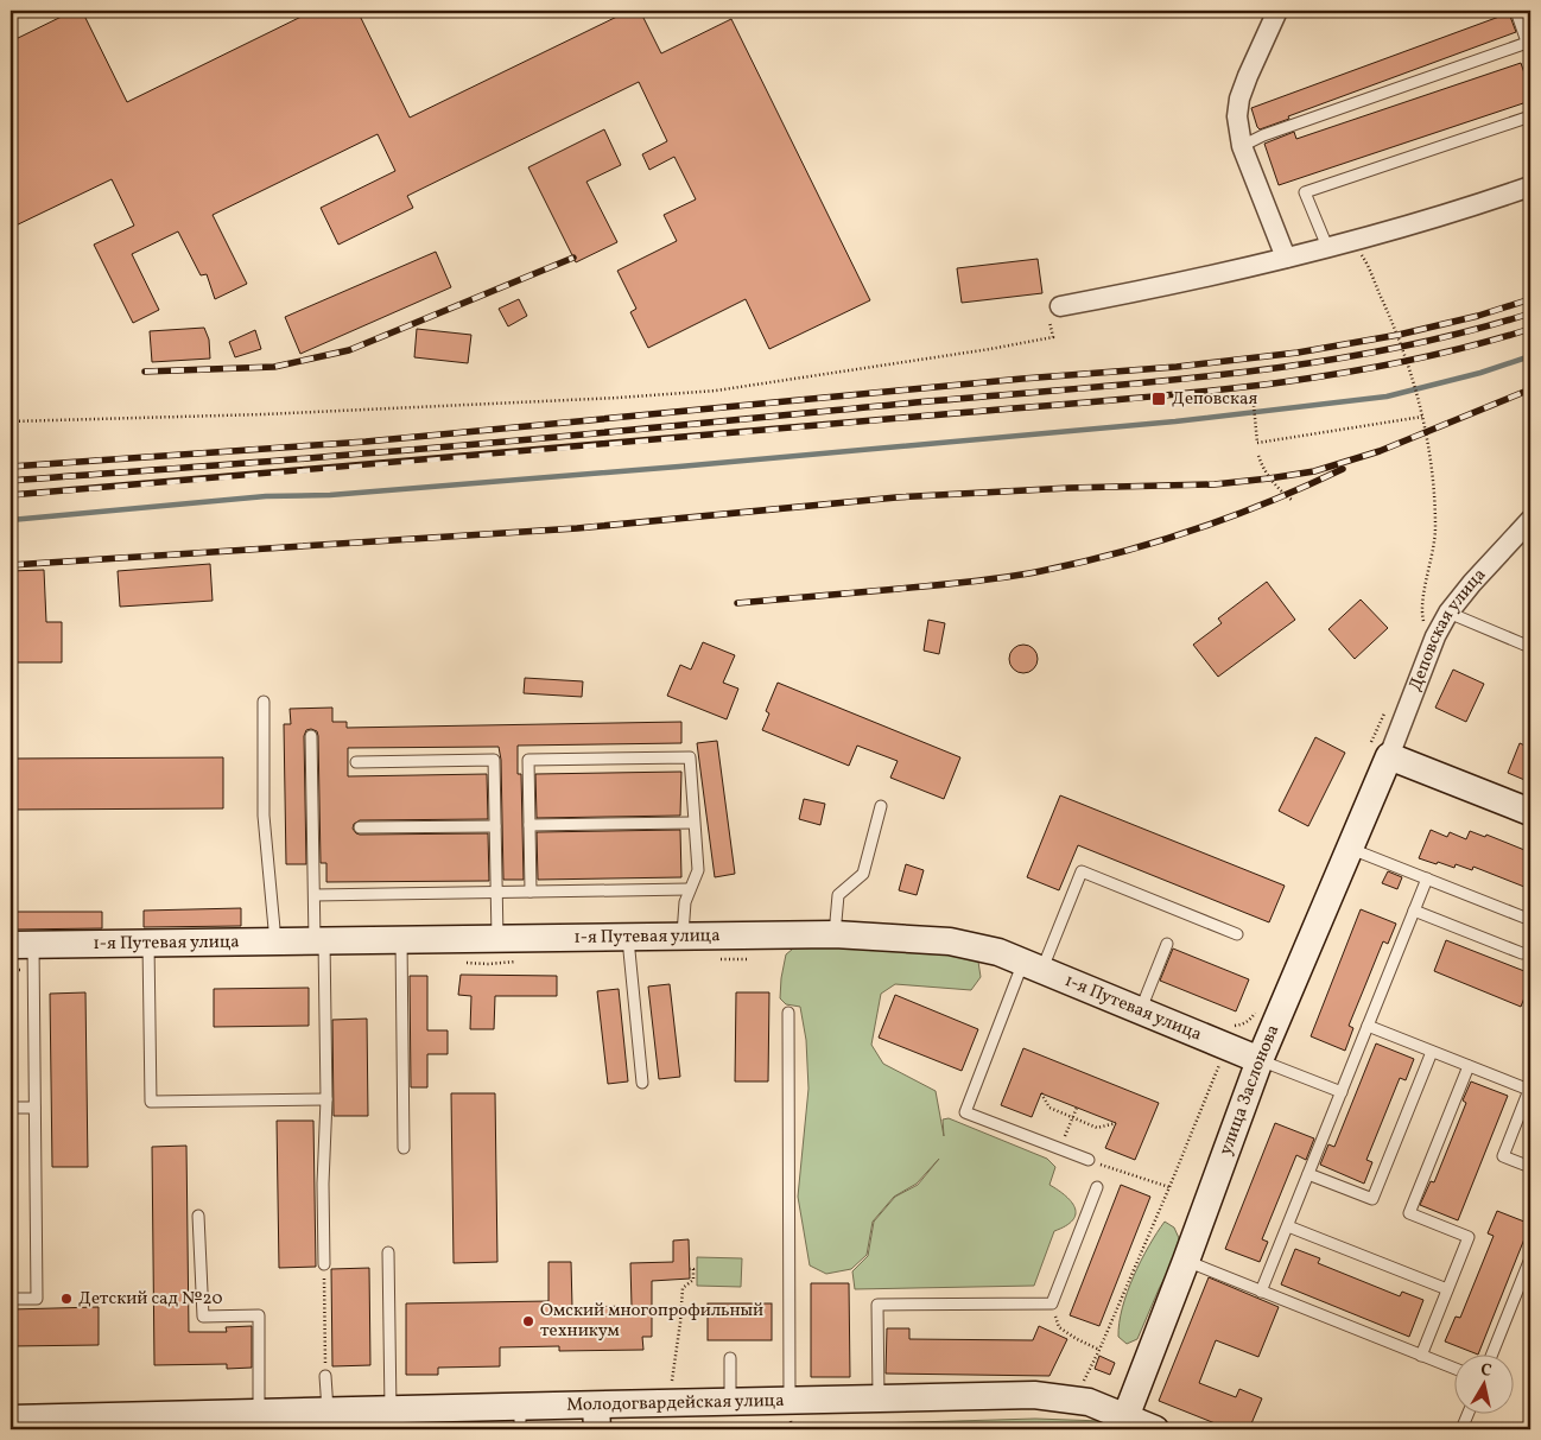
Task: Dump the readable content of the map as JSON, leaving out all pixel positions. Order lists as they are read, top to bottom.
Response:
{
  "streets": {
    "street": [
      "Деповская улица",
      "1-я Путевая улица",
      "улица Заслонова",
      "Молодогвардейская улица"
    ]
  },
  "crossings": [
    ["Деповская улица", "улица Заслонова"],
    ["1-я Путевая улица", "улица Заслонова"],
    ["улица Заслонова", "Молодогвардейская улица"]
  ],
  "places": {
    "transit": ["Деповская"],
    "other": ["Детский сад №20", "Омский многопрофильный техникум"]
  },
  "north": "top"
}
